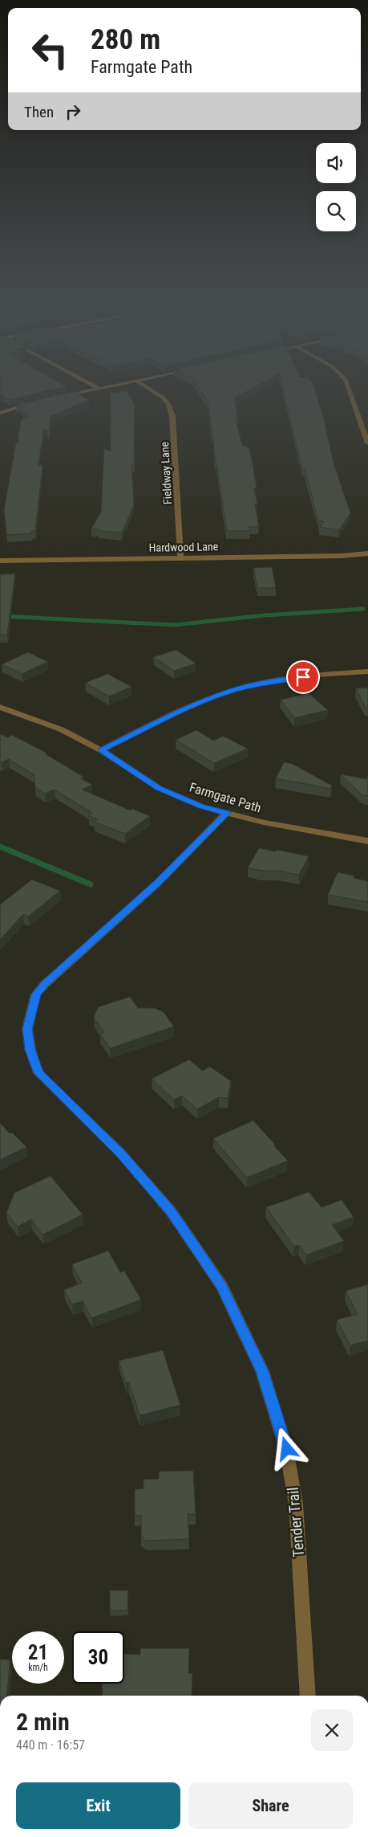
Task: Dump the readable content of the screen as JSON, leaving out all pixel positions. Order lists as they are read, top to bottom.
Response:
{
  "streets": {
    "street": [
      "Fieldway Lane",
      "Hardwood Lane",
      "Farmgate Path",
      "Tender Trail"
    ]
  },
  "crossings": [
    ["Fieldway Lane", "Hardwood Lane"],
    ["Farmgate Path", "Tender Trail"]
  ],
  "page": {
    "turn": ["280 m", "Farmgate Path"],
    "then": "Then",
    "speed": "21 km/h",
    "limit": "30",
    "heading": ["2 min", "440 m · 16:57"],
    "buttons": ["Exit", "Share"]
  }
}
